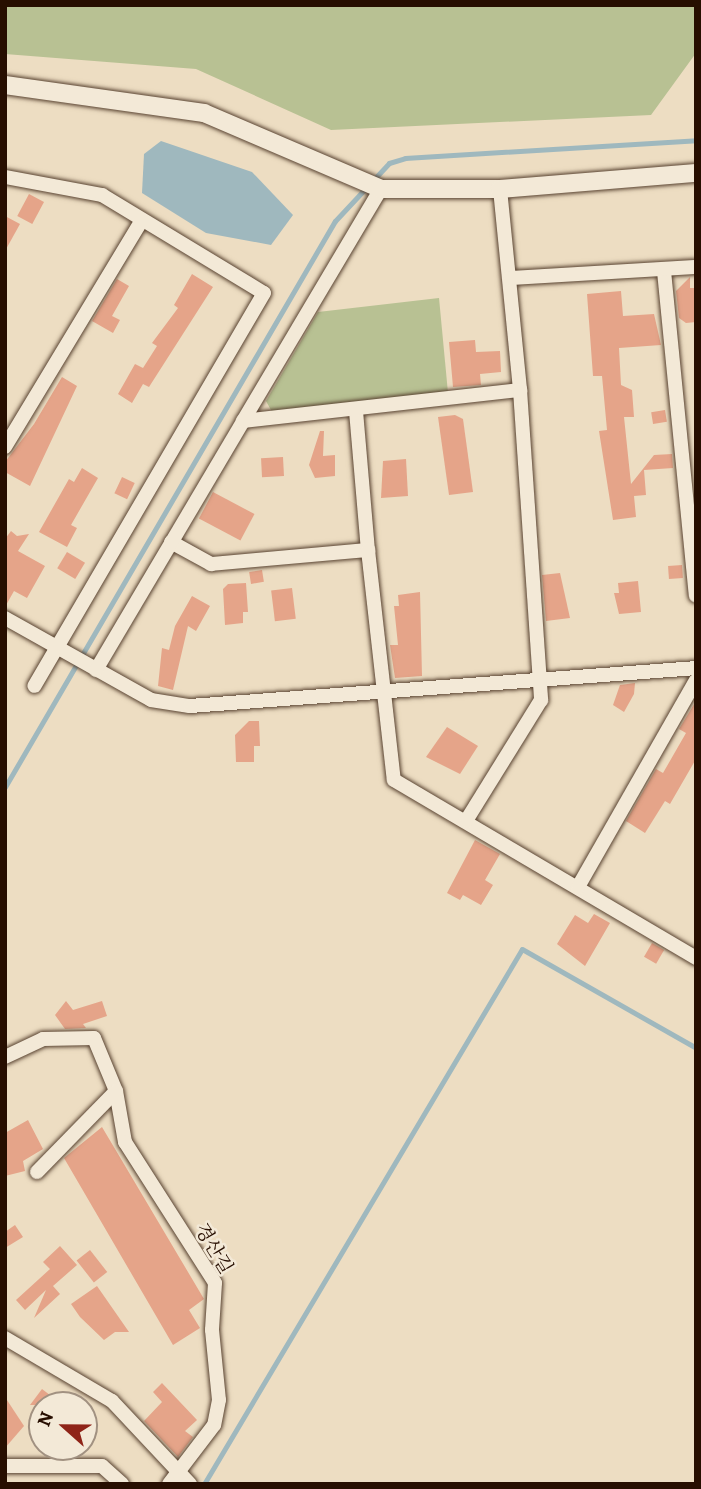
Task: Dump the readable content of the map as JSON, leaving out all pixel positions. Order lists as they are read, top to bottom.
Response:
{
  "streets": {
    "street": ["경산길"]
  },
  "north": "left"
}
